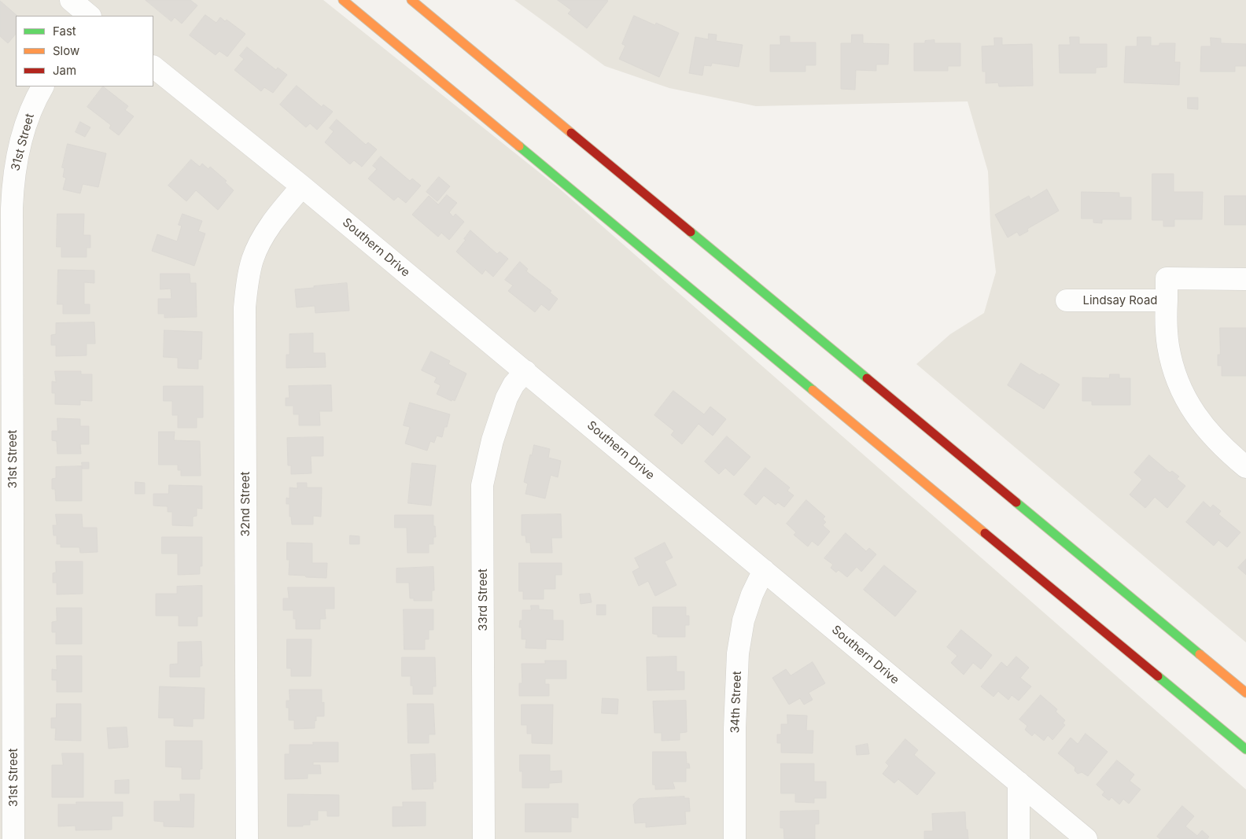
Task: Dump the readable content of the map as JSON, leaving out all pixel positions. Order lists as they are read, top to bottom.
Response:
{
  "streets": {
    "street": [
      "31st Street",
      "Southern Drive",
      "Lindsay Road",
      "32nd Street",
      "33rd Street",
      "34th Street"
    ]
  },
  "crossings": [
    ["Southern Drive", "32nd Street"],
    ["Southern Drive", "33rd Street"],
    ["Southern Drive", "34th Street"]
  ],
  "legend": ["Fast", "Slow", "Jam"]
}
